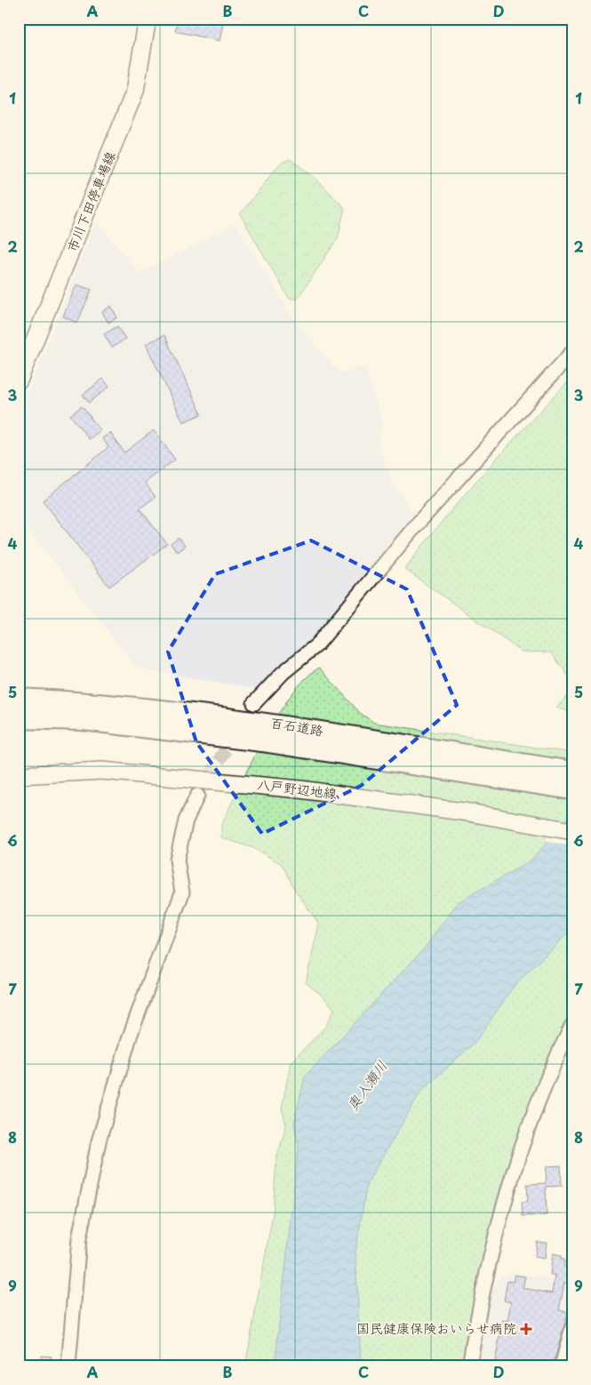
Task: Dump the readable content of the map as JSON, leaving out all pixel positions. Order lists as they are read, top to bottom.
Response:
{
  "streets": {
    "highway": ["百石道路"],
    "main road": ["市川下田停車場線", "八戸野辺地線"]
  },
  "water": ["奥入瀬川"],
  "places": {
    "health": ["国民健康保険おいらせ病院"]
  },
  "grid": {
    "columns": [
      "A",
      "B",
      "C",
      "D"
    ],
    "rows": [
      "1",
      "2",
      "3",
      "4",
      "5",
      "6",
      "7",
      "8",
      "9"
    ]
  }
}
